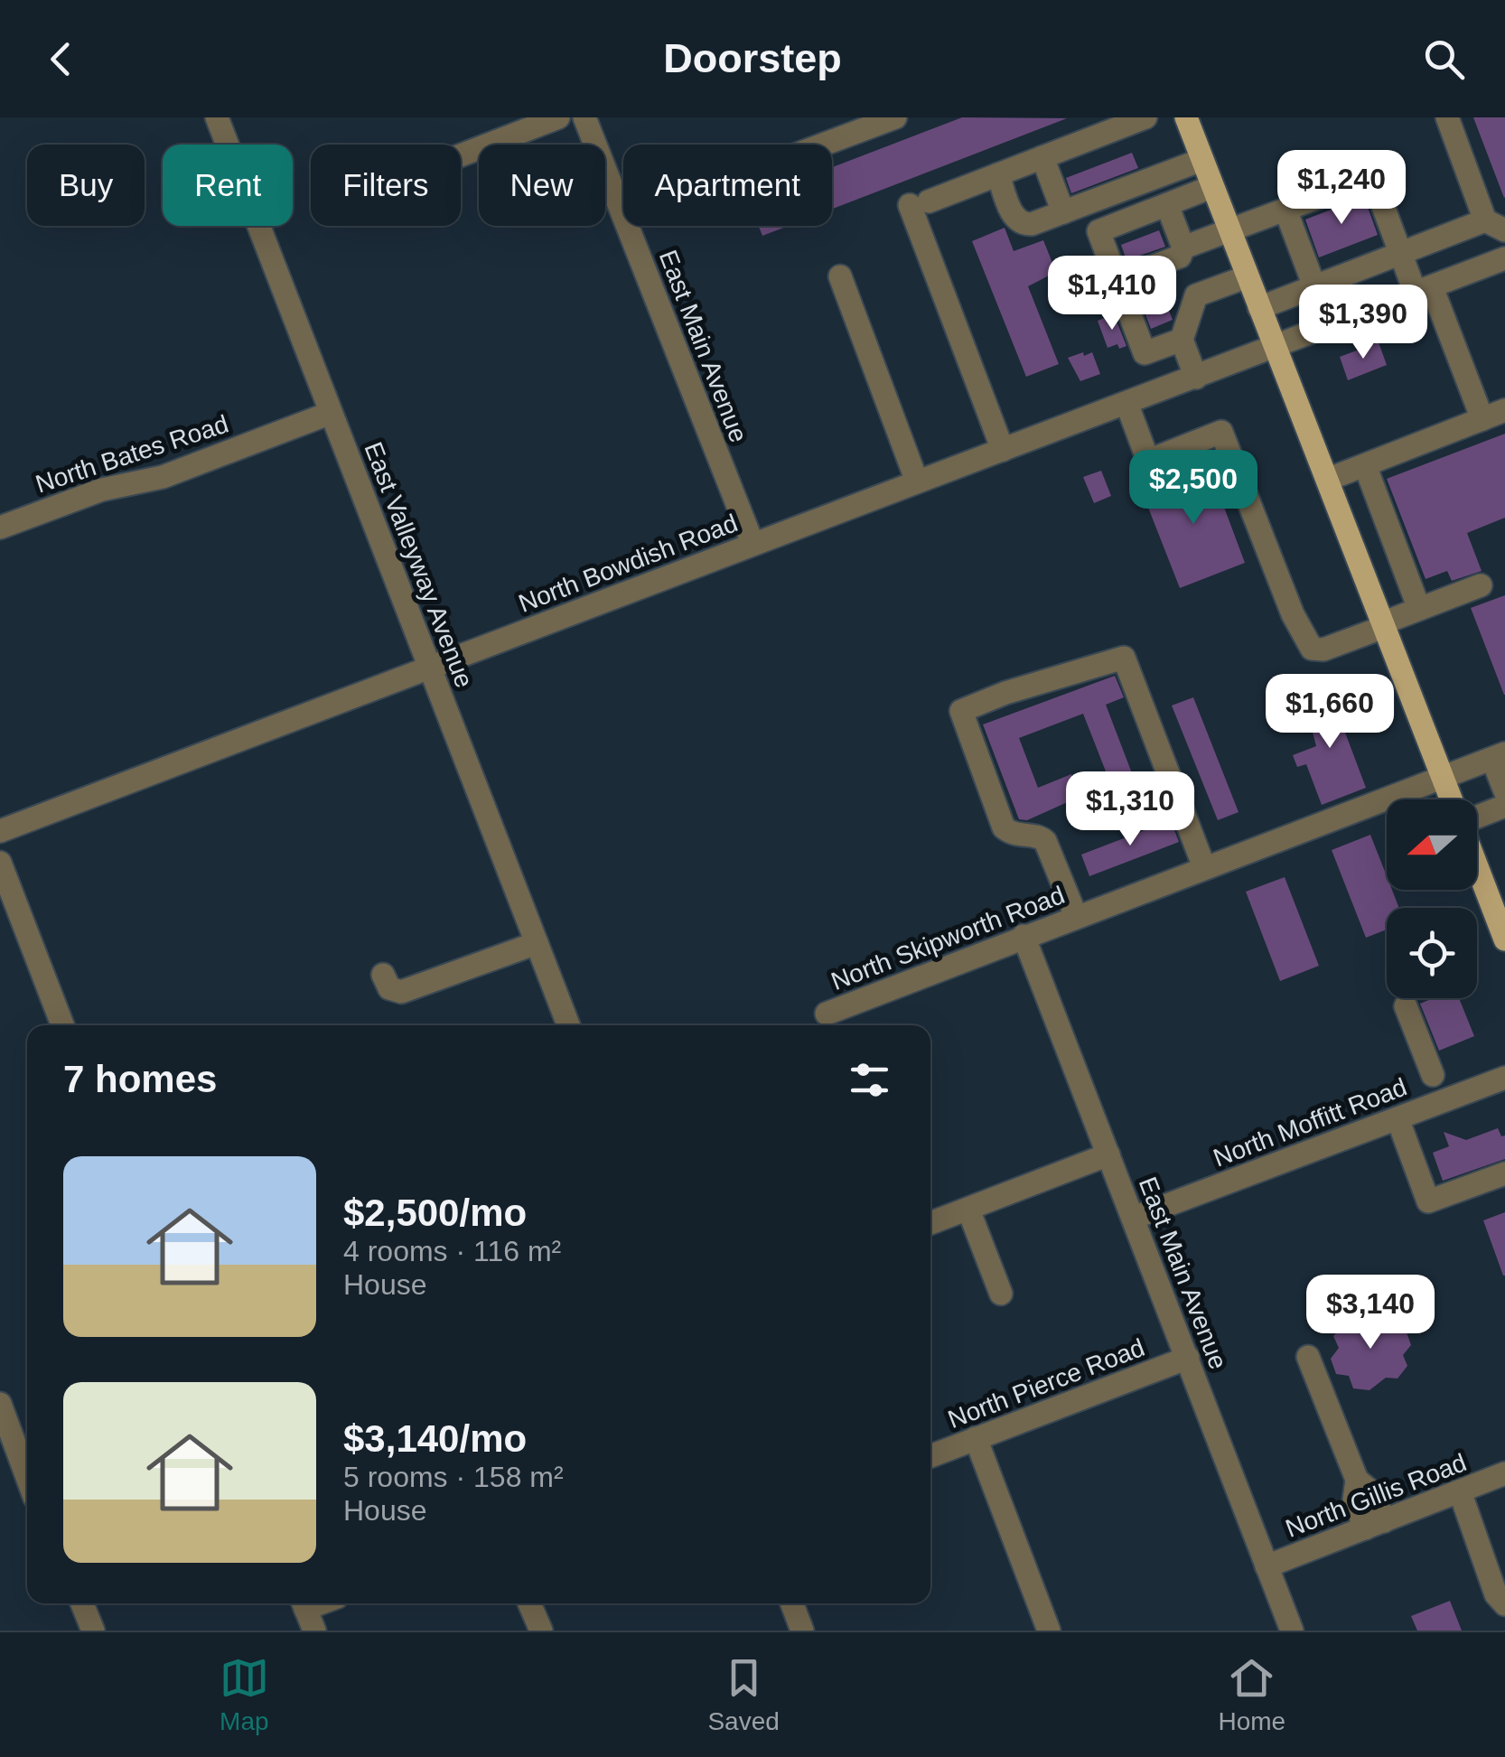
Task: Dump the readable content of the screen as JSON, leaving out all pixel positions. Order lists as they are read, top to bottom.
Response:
{
  "streets": {
    "street": [
      "East Main Avenue",
      "North Bates Road",
      "North Bowdish Road",
      "East Valleyway Avenue",
      "North Skipworth Road",
      "North Moffitt Road",
      "North Pierce Road",
      "North Gillis Road"
    ]
  },
  "crossings": [
    ["East Main Avenue", "North Bowdish Road"],
    ["East Main Avenue", "North Skipworth Road"],
    ["East Main Avenue", "North Moffitt Road"],
    ["East Main Avenue", "North Pierce Road"],
    ["East Main Avenue", "North Gillis Road"],
    ["North Bates Road", "East Valleyway Avenue"],
    ["North Bowdish Road", "East Valleyway Avenue"]
  ],
  "north": "left",
  "page": {
    "header": "Doorstep",
    "chip": [
      "Buy",
      "Rent",
      "Filters",
      "New",
      "Apartment"
    ],
    "price": [
      "$1,240",
      "$1,410",
      "$1,390",
      "$2,500",
      "$1,660",
      "$1,310",
      "$3,140"
    ],
    "heading": "7 homes",
    "list": [
      {
        "name": "$2,500/mo",
        "note": "4 rooms · 116 m² · House"
      },
      {
        "name": "$3,140/mo",
        "note": "5 rooms · 158 m² · House"
      }
    ],
    "tabs": ["Map", "Saved", "Home"]
  }
}
